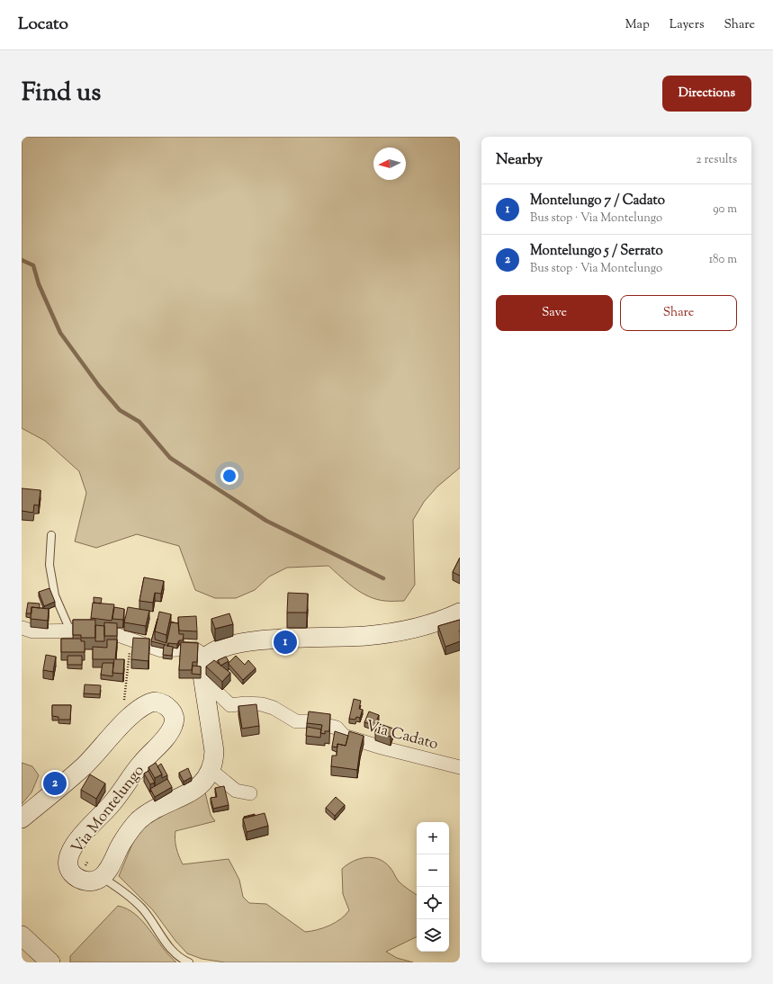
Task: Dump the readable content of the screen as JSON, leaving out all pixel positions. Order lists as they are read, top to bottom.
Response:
{
  "streets": {
    "street": ["Via Cadato", "Via Montelungo"]
  },
  "north": "left",
  "page": {
    "header": "Locato",
    "nav": ["Map", "Layers", "Share"],
    "title": "Find us",
    "buttons": [
      "Directions",
      ["Save", "Share"]
    ],
    "heading": ["Nearby", "2 results"],
    "list": [
      {
        "mark": "1",
        "name": "Montelungo 7 / Cadato",
        "note": "Bus stop · Via Montelungo",
        "value": "90 m"
      },
      {
        "mark": "2",
        "name": "Montelungo 5 / Serrato",
        "note": "Bus stop · Via Montelungo",
        "value": "180 m"
      }
    ],
    "pins": ["1", "2"],
    "map_buttons": ["+", "−"]
  }
}
